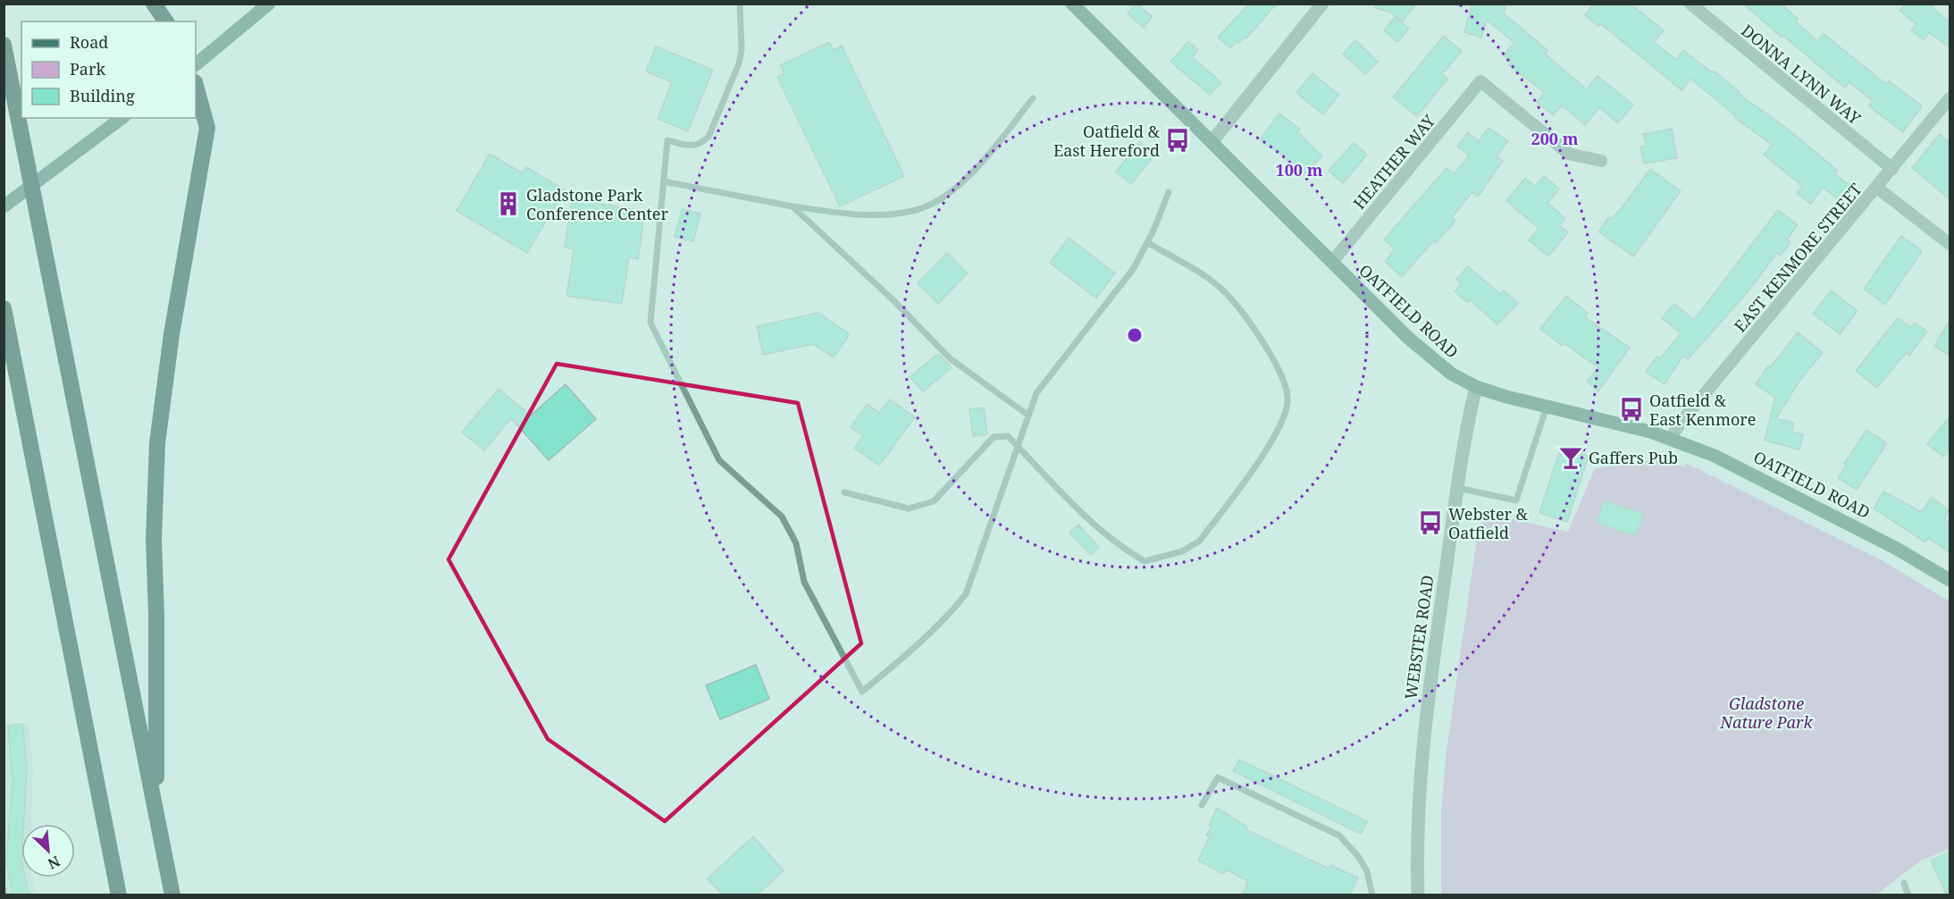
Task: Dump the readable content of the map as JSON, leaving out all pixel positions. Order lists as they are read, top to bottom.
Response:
{
  "streets": {
    "main road": ["OATFIELD ROAD"],
    "street": [
      "DONNA LYNN WAY",
      "HEATHER WAY",
      "EAST KENMORE STREET",
      "WEBSTER ROAD"
    ]
  },
  "crossings": [
    ["DONNA LYNN WAY", "EAST KENMORE STREET"],
    ["HEATHER WAY", "OATFIELD ROAD"],
    ["EAST KENMORE STREET", "OATFIELD ROAD"],
    ["OATFIELD ROAD", "WEBSTER ROAD"]
  ],
  "parks": ["Gladstone Nature Park"],
  "places": {
    "bus stop": ["Oatfield & East Hereford", "Oatfield & East Kenmore", "Webster & Oatfield"],
    "building": ["Gladstone Park Conference Center"],
    "bar": ["Gaffers Pub"]
  },
  "legend": ["Road", "Park", "Building"],
  "north": "bottom right",
  "rings": ["200 m", "100 m"]
}
